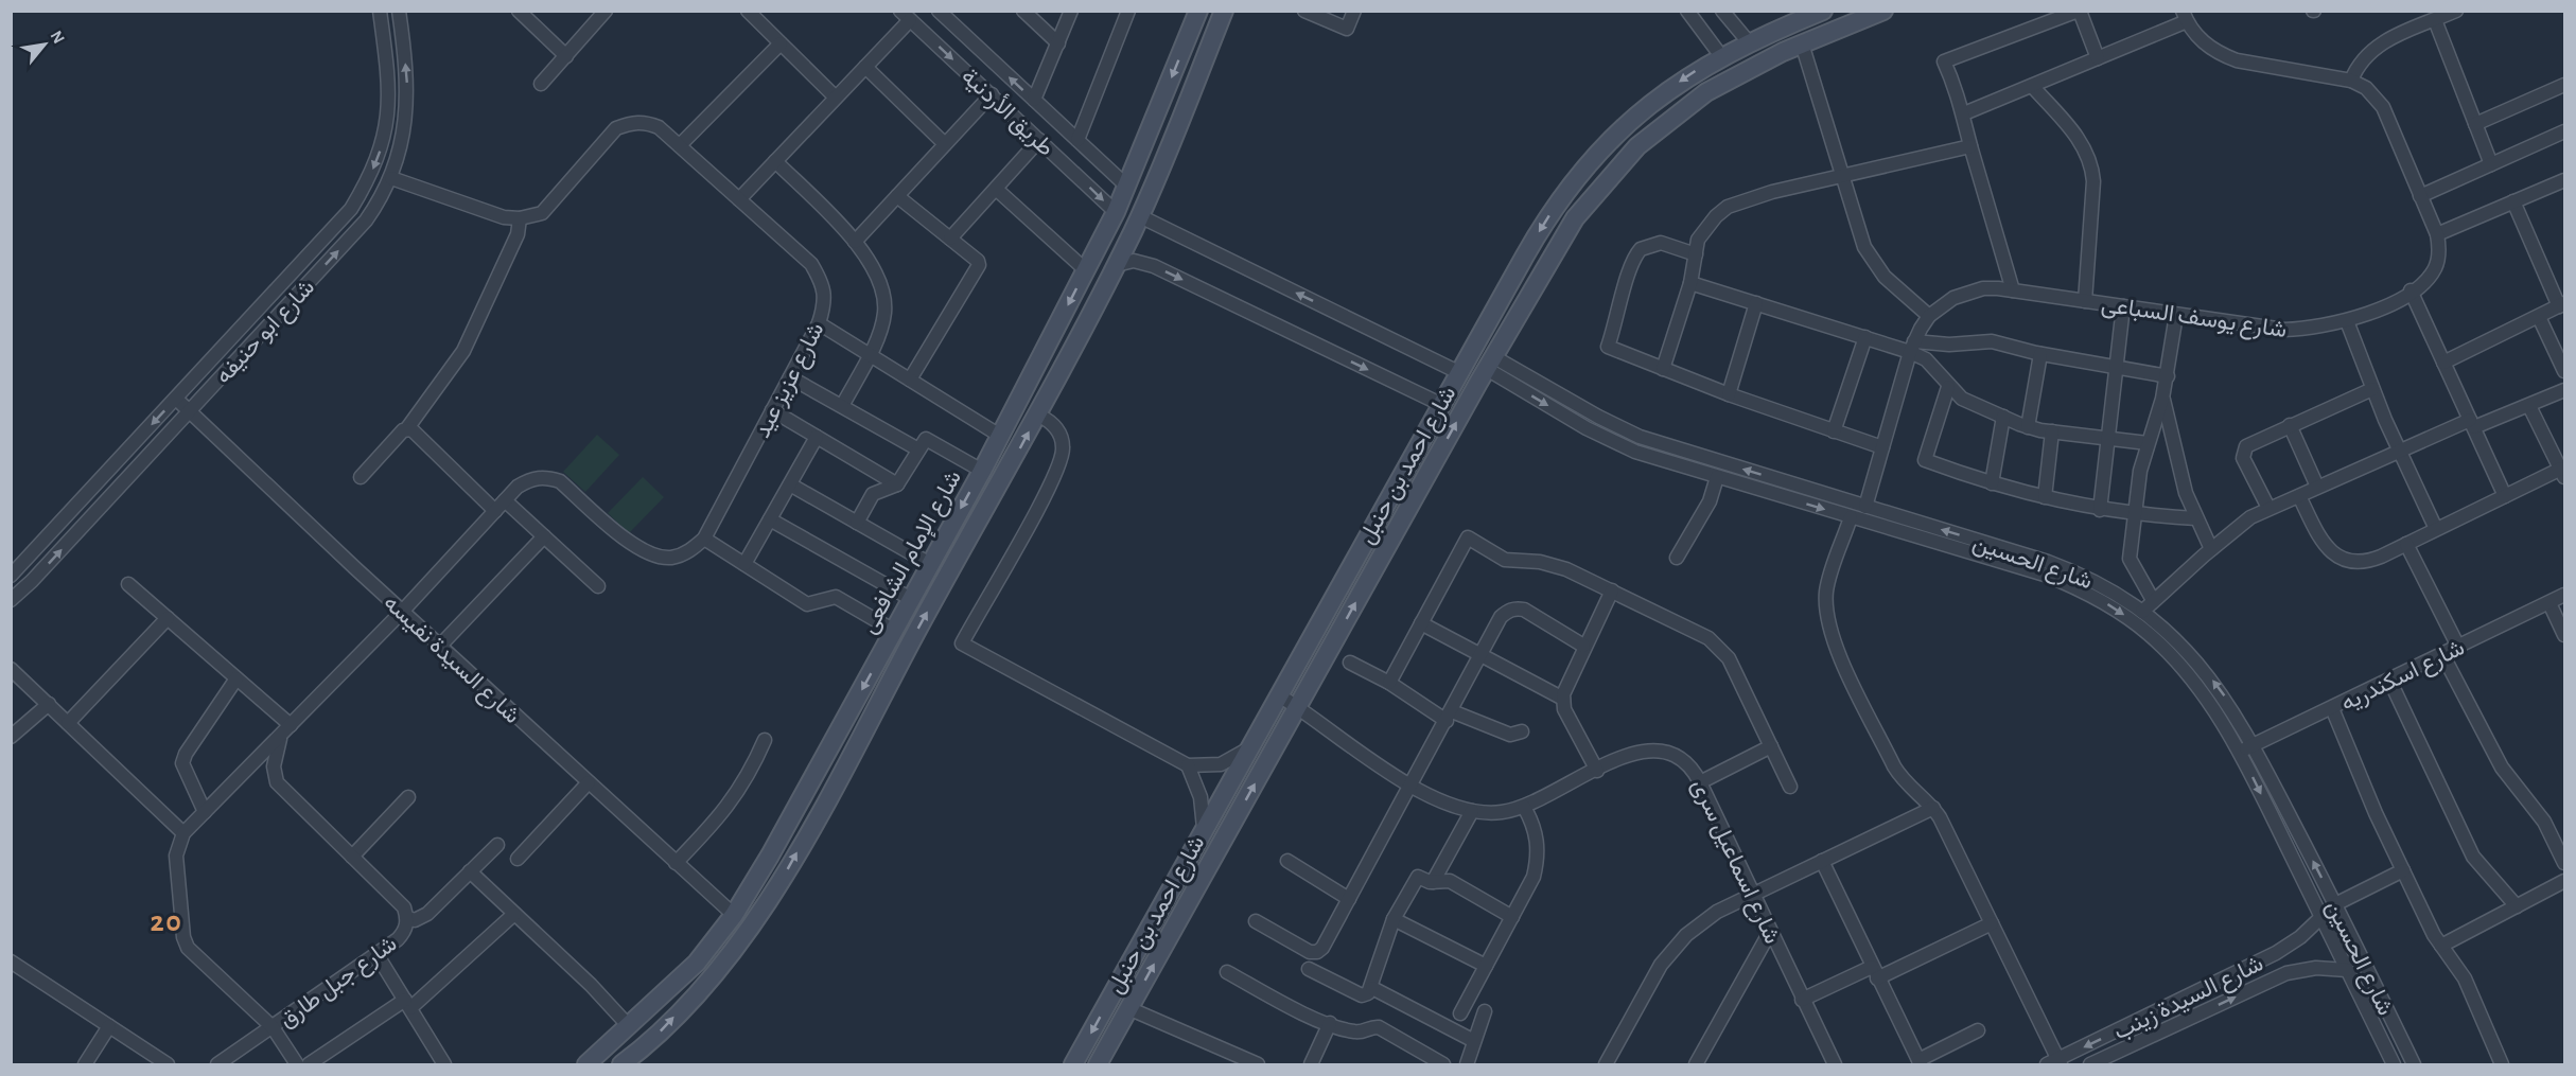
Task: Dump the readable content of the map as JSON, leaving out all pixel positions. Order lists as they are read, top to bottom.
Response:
{
  "streets": {
    "street": [
      "طريق الأردنية",
      "شارع يوسف السباعى",
      "شارع ابو حنيفه",
      "شارع عزيز عيد",
      "شارع احمد بن حنبل",
      "شارع الإمام الشافعى",
      "شارع الحسين",
      "شارع السيدة نفيسه",
      "شارع اسكندريه",
      "شارع اسماعيل سرى",
      "شارع جبل طارق",
      "شارع السيدة زينب"
    ]
  },
  "crossings": [
    ["طريق الأردنية", "شارع الإمام الشافعى"],
    ["شارع يوسف السباعى", "شارع الحسين"],
    ["شارع ابو حنيفه", "شارع السيدة نفيسه"],
    ["شارع عزيز عيد", "شارع السيدة نفيسه"],
    ["شارع عزيز عيد", "شارع جبل طارق"],
    ["شارع احمد بن حنبل", "شارع الحسين"],
    ["شارع احمد بن حنبل", "شارع اسماعيل سرى"],
    ["شارع الإمام الشافعى", "شارع السيدة نفيسه"],
    ["شارع الحسين", "شارع اسكندريه"],
    ["شارع الحسين", "شارع السيدة زينب"]
  ],
  "districts": ["20"],
  "north": "top right"
}
